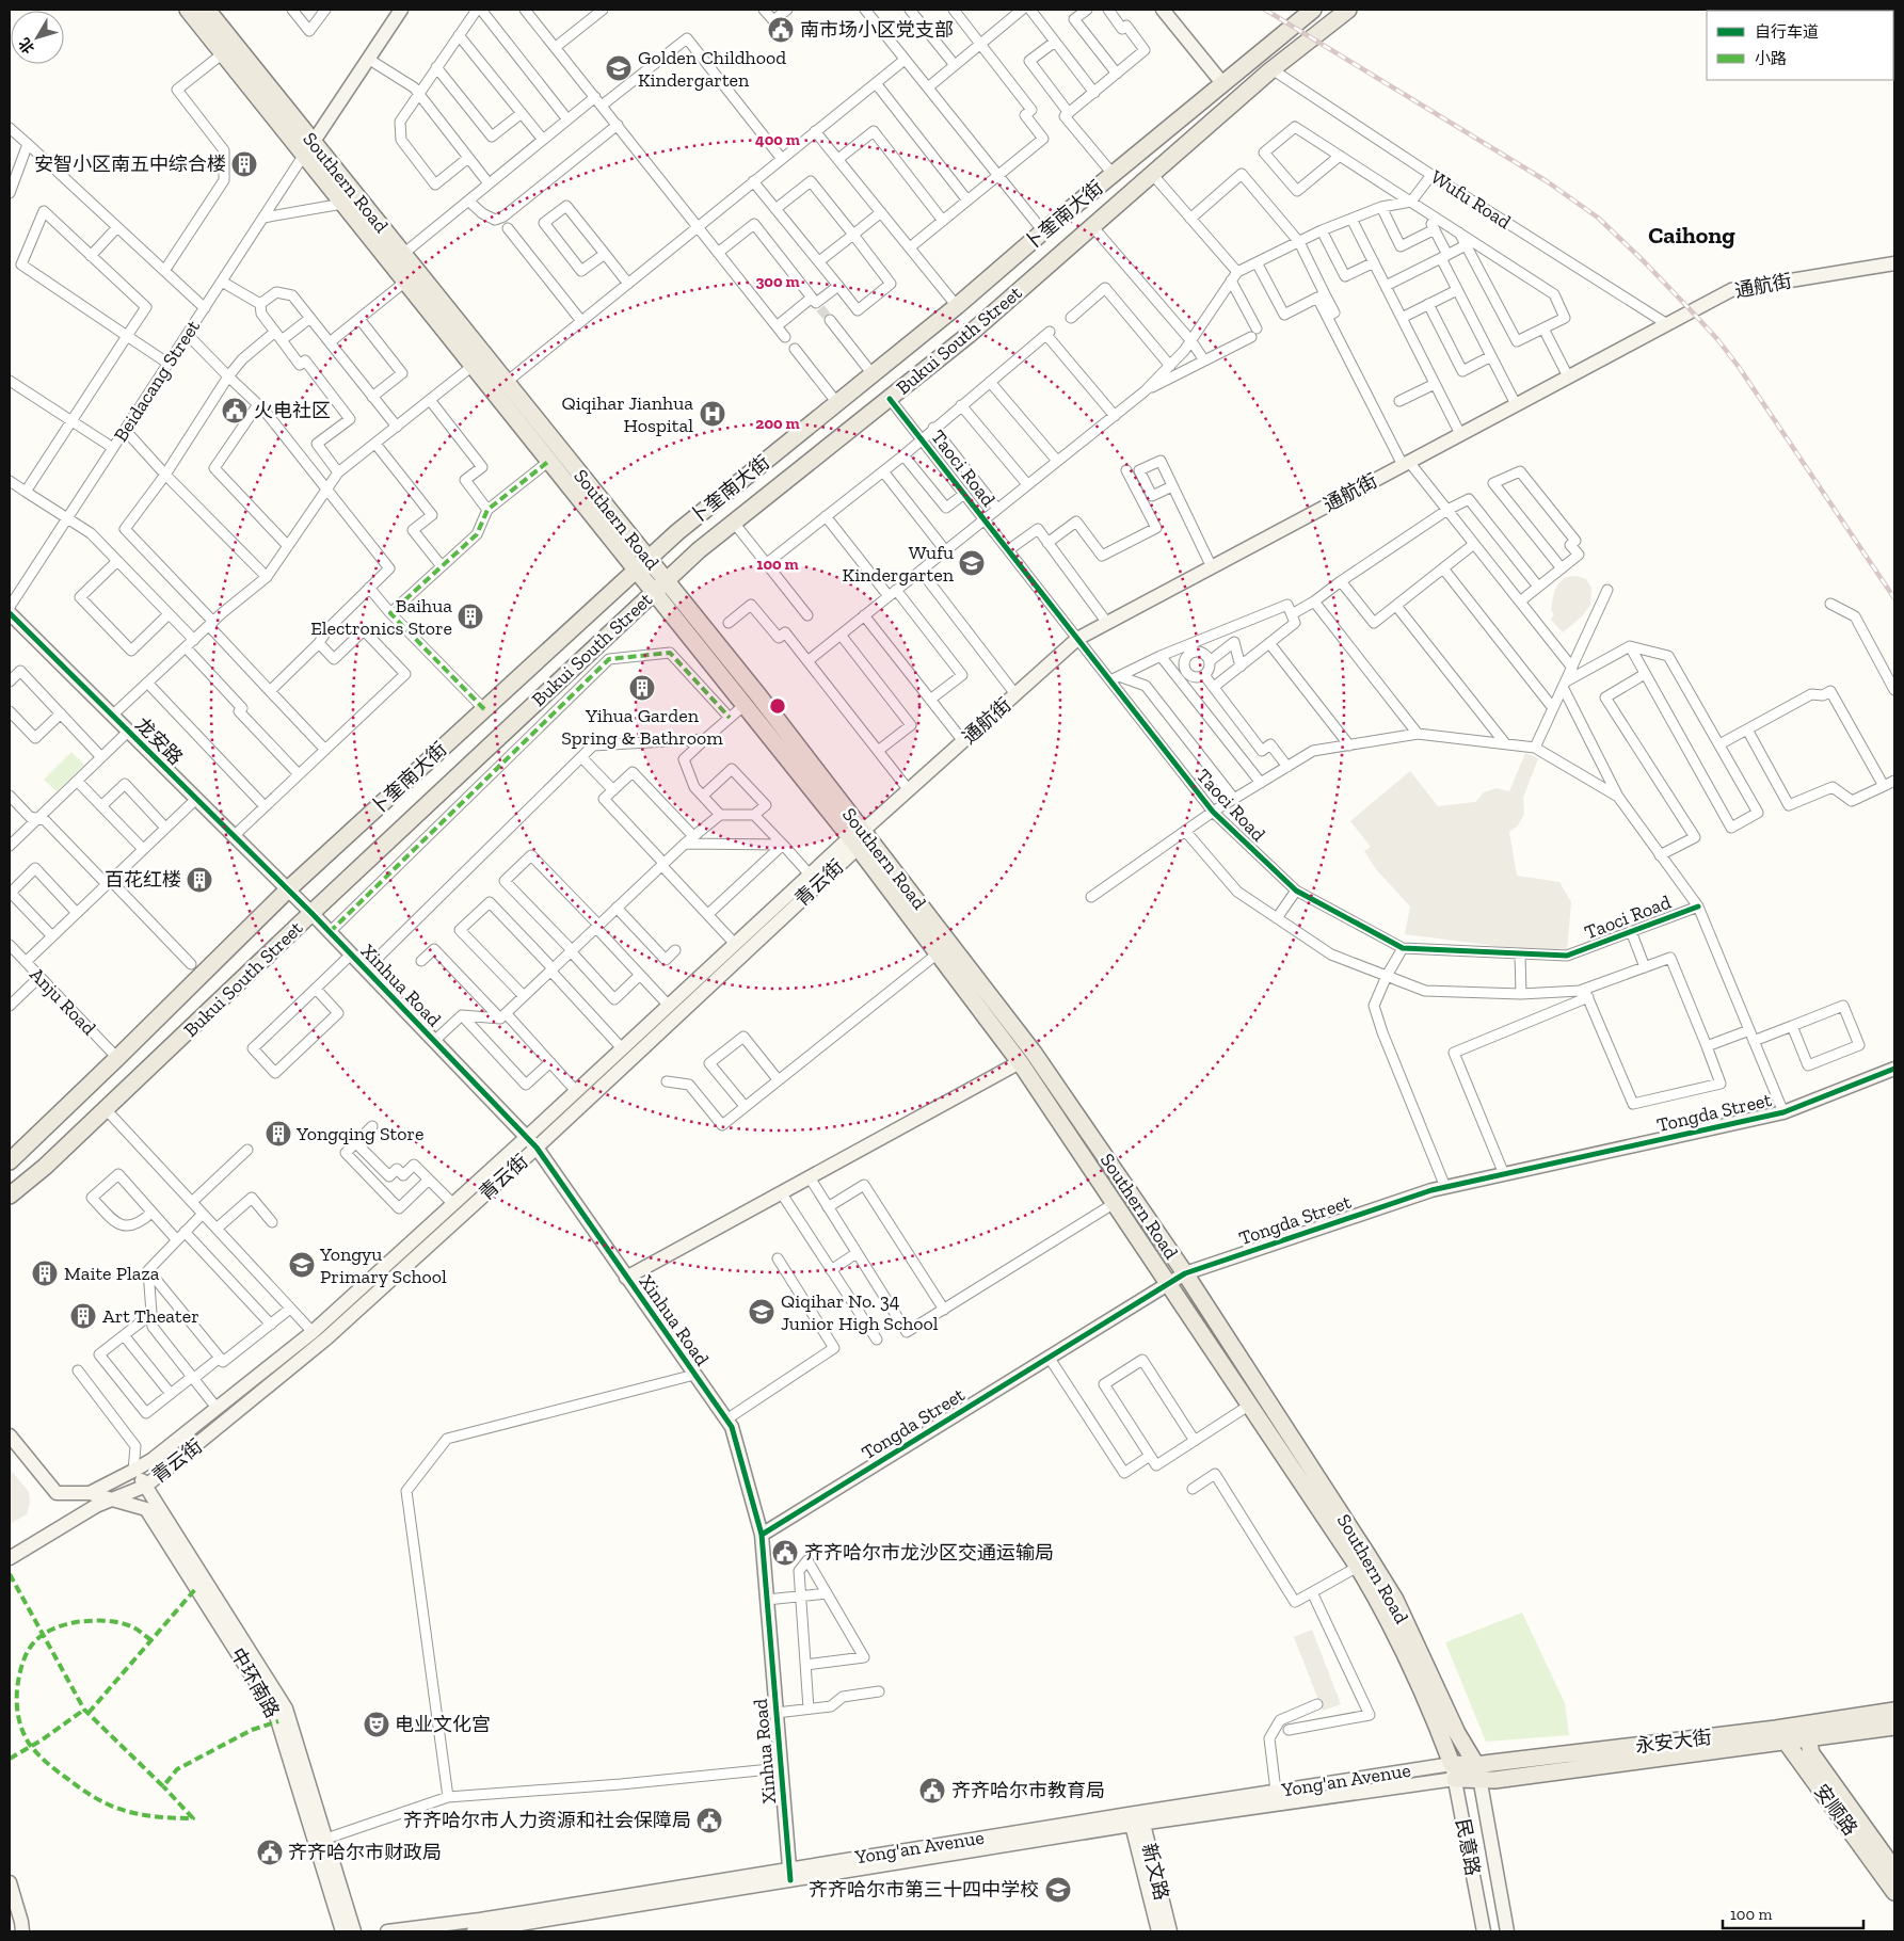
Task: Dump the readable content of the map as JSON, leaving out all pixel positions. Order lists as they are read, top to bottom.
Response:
{
  "streets": {
    "main road": [
      "Southern Road",
      "卜奎南大街",
      "通航街",
      "Bukui South Street",
      "龙安路",
      "青云街",
      "Xinhua Road",
      "Tongda Street",
      "中环南路",
      "永安大街",
      "Yong'an Avenue",
      "安顺路",
      "民意路",
      "新文路"
    ],
    "street": [
      "Wufu Road",
      "Beidacang Street",
      "Taoci Road",
      "Anju Road"
    ]
  },
  "crossings": [
    ["Southern Road", "卜奎南大街"],
    ["Southern Road", "通航街"],
    ["Southern Road", "Bukui South Street"],
    ["Southern Road", "Beidacang Street"],
    ["Southern Road", "青云街"],
    ["Southern Road", "Tongda Street"],
    ["Southern Road", "永安大街"],
    ["Southern Road", "Yong'an Avenue"],
    ["Southern Road", "民意路"],
    ["Wufu Road", "通航街"],
    ["卜奎南大街", "Bukui South Street"],
    ["卜奎南大街", "龙安路"],
    ["卜奎南大街", "Xinhua Road"],
    ["通航街", "Taoci Road"],
    ["通航街", "青云街"],
    ["Bukui South Street", "Taoci Road"],
    ["Bukui South Street", "龙安路"],
    ["Bukui South Street", "Xinhua Road"],
    ["Bukui South Street", "Anju Road"],
    ["龙安路", "Xinhua Road"],
    ["青云街", "Xinhua Road"],
    ["青云街", "中环南路"],
    ["Xinhua Road", "Tongda Street"],
    ["Xinhua Road", "Yong'an Avenue"],
    ["永安大街", "Yong'an Avenue"],
    ["永安大街", "安顺路"],
    ["永安大街", "民意路"],
    ["Yong'an Avenue", "民意路"],
    ["Yong'an Avenue", "新文路"]
  ],
  "districts": ["Caihong"],
  "places": {
    "public building": [
      "南市场小区党支部",
      "火电社区",
      "齐齐哈尔市龙沙区交通运输局",
      "齐齐哈尔市教育局",
      "齐齐哈尔市人力资源和社会保障局",
      "齐齐哈尔市财政局"
    ],
    "school or university": [
      "Golden Childhood Kindergarten",
      "Wufu Kindergarten",
      "Yongyu Primary School",
      "Qiqihar No. 34 Junior High School",
      "齐齐哈尔市第三十四中学校"
    ],
    "building": [
      "安智小区南五中综合楼",
      "Baihua Electronics Store",
      "Yihua Garden Spring & Bathroom",
      "百花红楼",
      "Yongqing Store",
      "Maite Plaza",
      "Art Theater"
    ],
    "hospital": ["Qiqihar Jianhua Hospital"],
    "theatre": ["电业文化宫"]
  },
  "legend": ["自行车道", "小路"],
  "scale_bar": "100 m",
  "north": "bottom left",
  "rings": [
    "400 m",
    "300 m",
    "200 m",
    "100 m"
  ]
}
